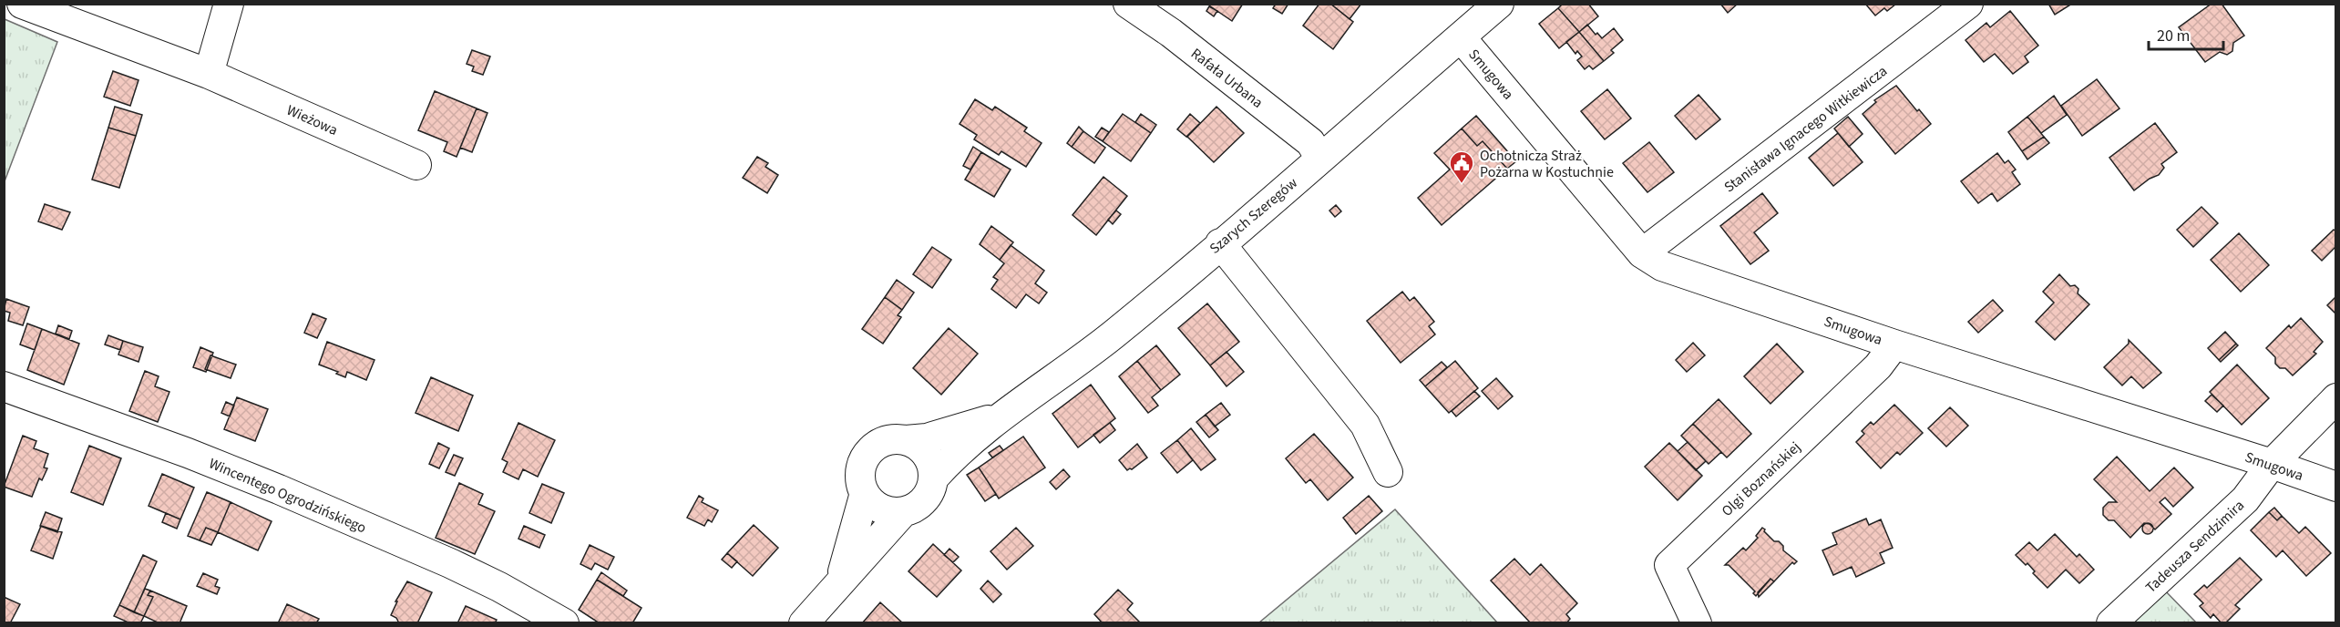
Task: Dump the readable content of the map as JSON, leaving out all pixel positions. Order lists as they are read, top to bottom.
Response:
{
  "streets": {
    "street": [
      "Smugowa",
      "Rafała Urbana",
      "Wieżowa",
      "Stanisława Ignacego Witkiewicza",
      "Szarych Szeregów",
      "Olgi Boznańskiej",
      "Wincentego Ogrodzińskiego",
      "Tadeusza Sendzimira"
    ]
  },
  "crossings": [
    ["Smugowa", "Stanisława Ignacego Witkiewicza"],
    ["Smugowa", "Szarych Szeregów"],
    ["Smugowa", "Olgi Boznańskiej"],
    ["Smugowa", "Tadeusza Sendzimira"],
    ["Rafała Urbana", "Szarych Szeregów"]
  ],
  "places": {
    "public building": ["Ochotnicza Straż Pożarna w Kostuchnie"]
  },
  "scale_bar": "20 m"
}
